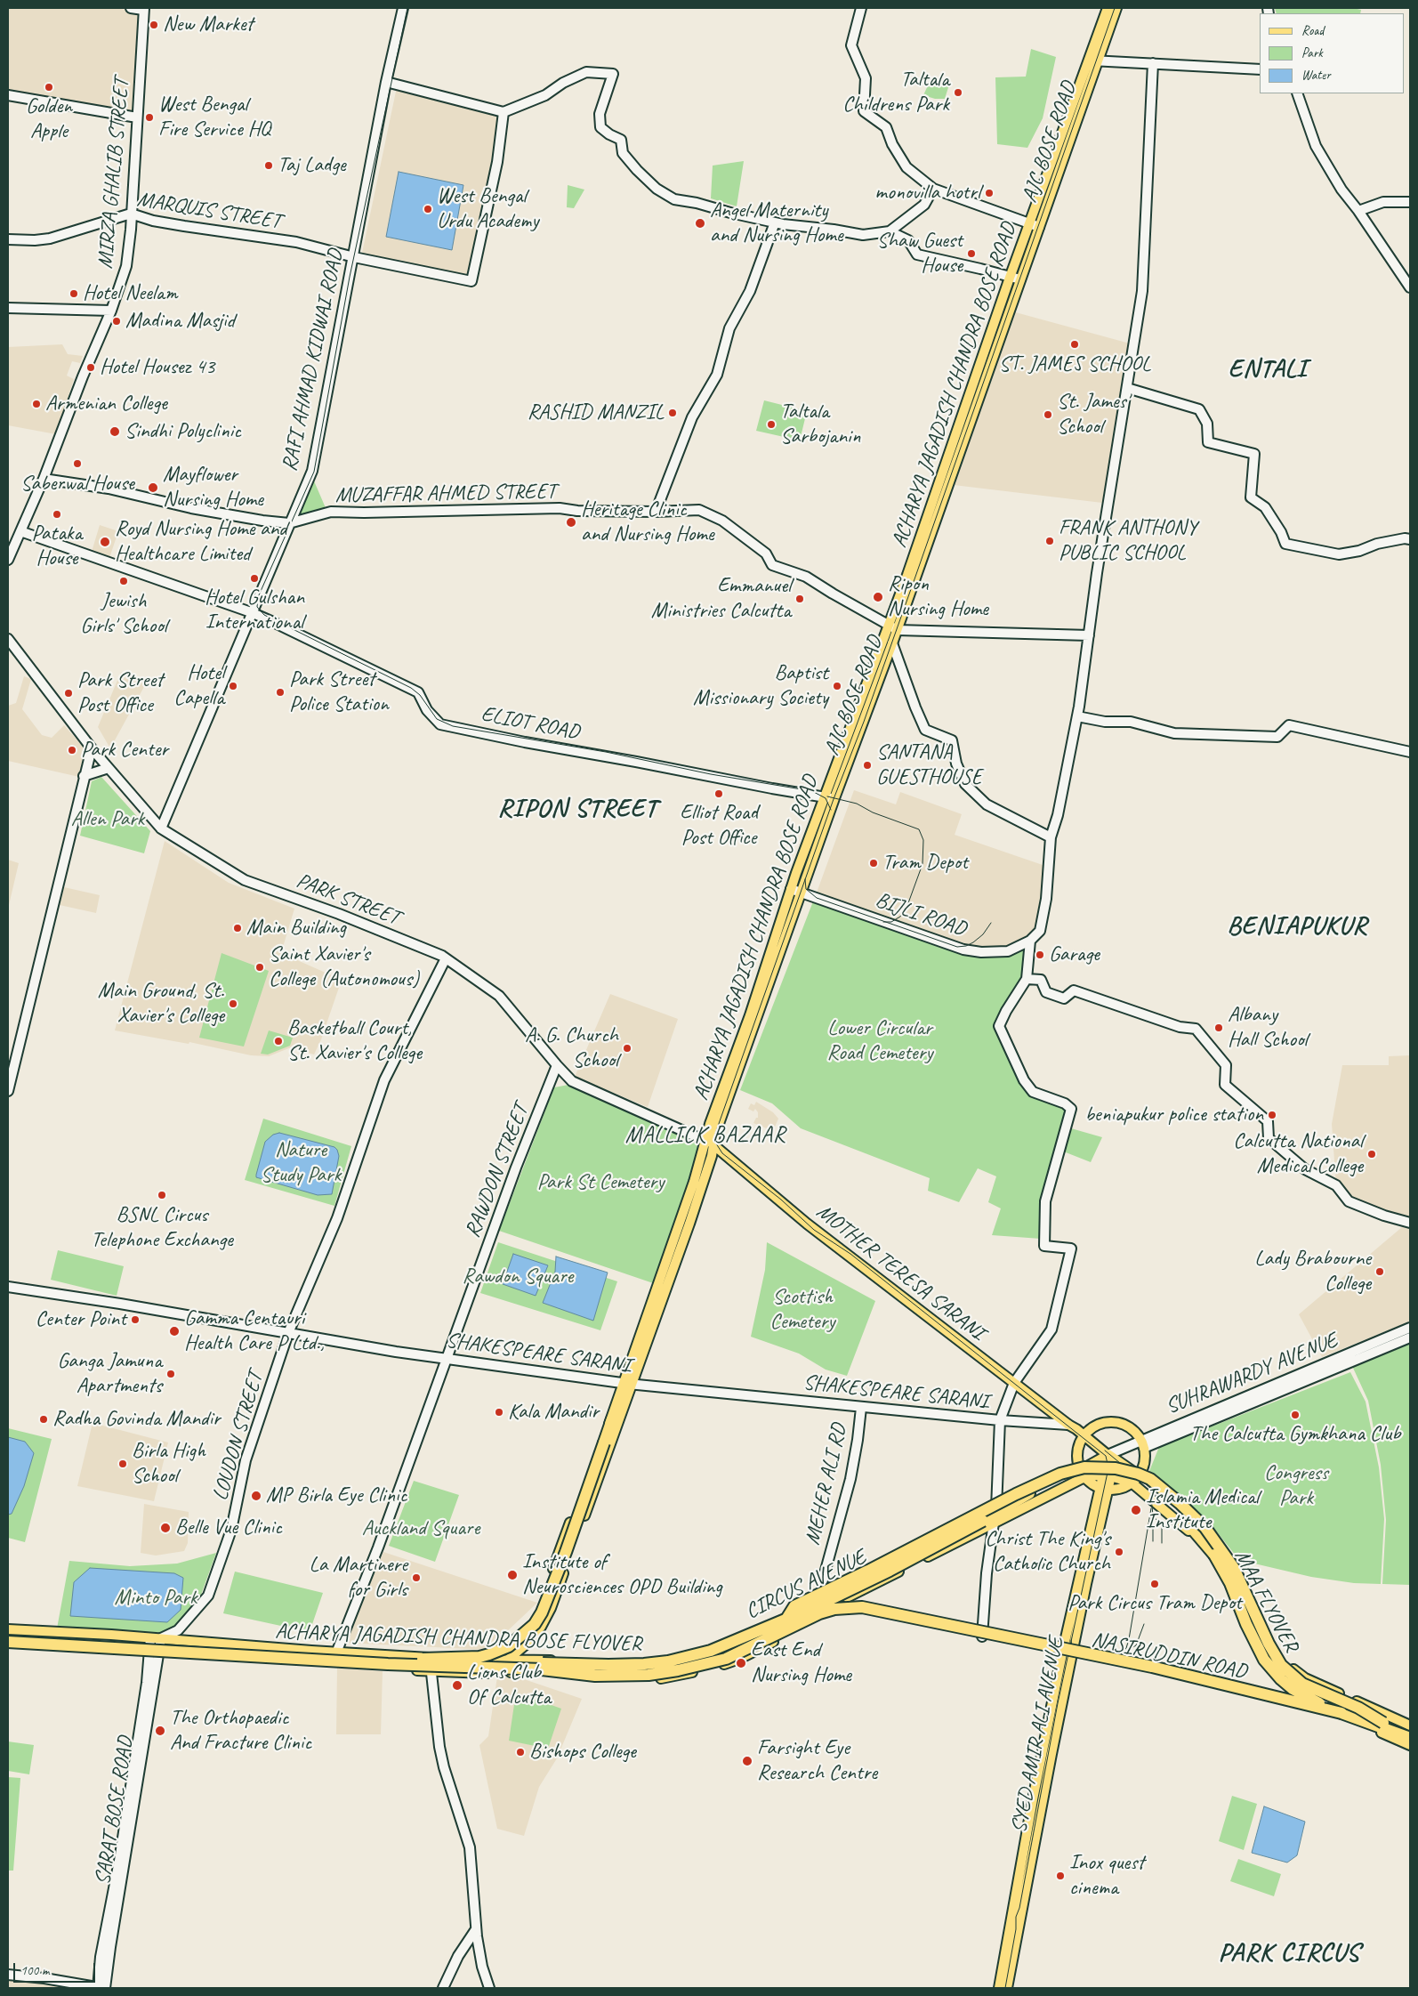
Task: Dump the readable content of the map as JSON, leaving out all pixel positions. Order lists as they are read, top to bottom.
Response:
{
  "streets": {
    "highway": ["MAA FLYOVER", "ACHARYA JAGADISH CHANDRA BOSE FLYOVER"],
    "main road": [
      "AJC BOSE ROAD",
      "ACHARYA JAGADISH CHANDRA BOSE ROAD",
      "MOTHER TERESA SARANI",
      "CIRCUS AVENUE",
      "SYED AMIR ALI AVENUE"
    ],
    "street": [
      "MIRZA GHALIB STREET",
      "MARQUIS STREET",
      "RAFI AHMAD KIDWAI ROAD",
      "MUZAFFAR AHMED STREET",
      "ELIOT ROAD",
      "PARK STREET",
      "BIJLI ROAD",
      "RAWDON STREET",
      "SHAKESPEARE SARANI",
      "SUHRAWARDY AVENUE",
      "LOUDON STREET",
      "MEHER ALI RD",
      "NASIRUDDIN ROAD"
    ]
  },
  "crossings": [
    ["AJC BOSE ROAD", "ACHARYA JAGADISH CHANDRA BOSE ROAD"],
    ["AJC BOSE ROAD", "MUZAFFAR AHMED STREET"],
    ["AJC BOSE ROAD", "ELIOT ROAD"],
    ["AJC BOSE ROAD", "PARK STREET"],
    ["AJC BOSE ROAD", "BIJLI ROAD"],
    ["AJC BOSE ROAD", "MOTHER TERESA SARANI"],
    ["MIRZA GHALIB STREET", "MARQUIS STREET"],
    ["MIRZA GHALIB STREET", "MUZAFFAR AHMED STREET"],
    ["MIRZA GHALIB STREET", "ELIOT ROAD"],
    ["MARQUIS STREET", "RAFI AHMAD KIDWAI ROAD"],
    ["RAFI AHMAD KIDWAI ROAD", "MUZAFFAR AHMED STREET"],
    ["RAFI AHMAD KIDWAI ROAD", "ELIOT ROAD"],
    ["RAFI AHMAD KIDWAI ROAD", "PARK STREET"],
    ["ACHARYA JAGADISH CHANDRA BOSE ROAD", "MUZAFFAR AHMED STREET"],
    ["ACHARYA JAGADISH CHANDRA BOSE ROAD", "ELIOT ROAD"],
    ["ACHARYA JAGADISH CHANDRA BOSE ROAD", "PARK STREET"],
    ["ACHARYA JAGADISH CHANDRA BOSE ROAD", "BIJLI ROAD"],
    ["ACHARYA JAGADISH CHANDRA BOSE ROAD", "MOTHER TERESA SARANI"],
    ["ACHARYA JAGADISH CHANDRA BOSE ROAD", "SHAKESPEARE SARANI"],
    ["ACHARYA JAGADISH CHANDRA BOSE ROAD", "CIRCUS AVENUE"],
    ["PARK STREET", "RAWDON STREET"],
    ["PARK STREET", "MOTHER TERESA SARANI"],
    ["PARK STREET", "LOUDON STREET"],
    ["RAWDON STREET", "SHAKESPEARE SARANI"],
    ["MOTHER TERESA SARANI", "SHAKESPEARE SARANI"],
    ["SHAKESPEARE SARANI", "LOUDON STREET"],
    ["SHAKESPEARE SARANI", "MEHER ALI RD"],
    ["SUHRAWARDY AVENUE", "CIRCUS AVENUE"],
    ["SUHRAWARDY AVENUE", "MAA FLYOVER"],
    ["MEHER ALI RD", "CIRCUS AVENUE"],
    ["MEHER ALI RD", "NASIRUDDIN ROAD"],
    ["CIRCUS AVENUE", "MAA FLYOVER"],
    ["CIRCUS AVENUE", "ACHARYA JAGADISH CHANDRA BOSE FLYOVER"],
    ["CIRCUS AVENUE", "NASIRUDDIN ROAD"],
    ["ACHARYA JAGADISH CHANDRA BOSE FLYOVER", "NASIRUDDIN ROAD"],
    ["NASIRUDDIN ROAD", "SYED AMIR ALI AVENUE"]
  ],
  "districts": [
    "ENTALI",
    "RIPON STREET",
    "BENIAPUKUR",
    "MALLICK BAZAAR",
    "PARK CIRCUS"
  ],
  "parks": [
    "Allen Park",
    "Lower Circular Road Cemetery",
    "Nature Study Park",
    "Park St Cemetery",
    "Rawdon Square",
    "Scottish Cemetery",
    "Congress Park",
    "Auckland Square",
    "Minto Park"
  ],
  "places": [
    "New Market",
    "Golden Apple",
    "Taltala Childrens Park",
    "West Bengal Fire Service HQ",
    "Taj Ladge",
    "monovilla hotrl",
    "West Bengal Urdu Academy",
    "Angel Maternity and Nursing Home",
    "Shaw Guest House",
    "Hotel Neelam",
    "Madina Masjid",
    "ST. JAMES SCHOOL",
    "Hotel Housez 43",
    "Armenian College",
    "RASHID MANZIL",
    "St. James' School",
    "Taltala Sarbojanin",
    "Sindhi Polyclinic",
    "Saberwal House",
    "Mayflower Nursing Home",
    "Pataka House",
    "Heritage Clinic and Nursing Home",
    "FRANK ANTHONY PUBLIC SCHOOL",
    "Royd Nursing Home and Healthcare Limited",
    "Hotel Gulshan International",
    "Jewish Girls' School",
    "Ripon Nursing Home",
    "Emmanuel Ministries Calcutta",
    "Hotel Capella",
    "Baptist Missionary Society",
    "Park Street Police Station",
    "Park Street Post Office",
    "Park Center",
    "SANTANA GUESTHOUSE",
    "Elliot Road Post Office",
    "Tram Depot",
    "Main Building",
    "Garage",
    "Saint Xavier's College (Autonomous)",
    "Main Ground, St. Xavier's College",
    "Albany Hall School",
    "Basketball Court, St. Xavier's College",
    "A. G. Church School",
    "beniapukur police station",
    "Calcutta National Medical College",
    "BSNL Circus Telephone Exchange",
    "Lady Brabourne College",
    "Center Point",
    "Gamma Centauri Health Care P Ltd.,",
    "Ganga Jamuna Apartments",
    "Kala Mandir",
    "The Calcutta Gymkhana Club",
    "Radha Govinda Mandir",
    "Birla High School",
    "MP Birla Eye Clinic",
    "Islamia Medical Institute",
    "Belle Vue Clinic",
    "Christ The King's Catholic Church",
    "Institute of Neurosciences OPD Building",
    "La Martinere for Girls",
    "Park Circus Tram Depot",
    "East End Nursing Home",
    "Lions Club Of Calcutta",
    "The Orthopaedic And Fracture Clinic",
    "Bishops College",
    "Farsight Eye Research Centre",
    "Inox quest cinema"
  ],
  "legend": ["Road", "Park", "Water"],
  "scale_bar": "100 m"
}
